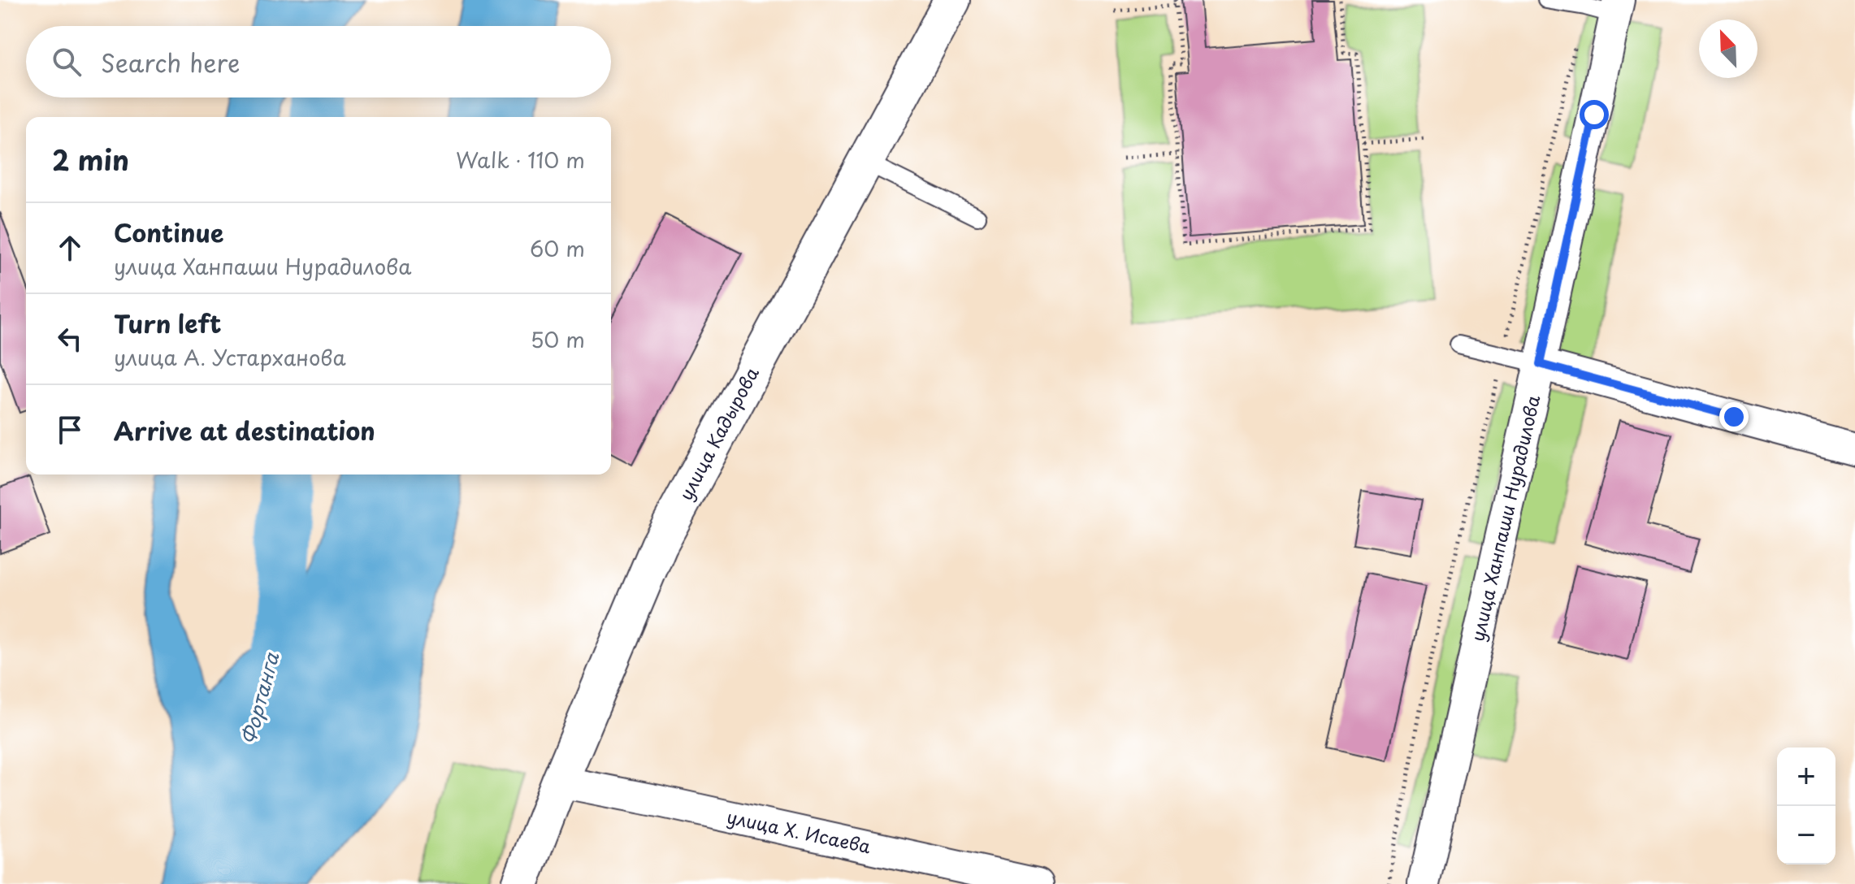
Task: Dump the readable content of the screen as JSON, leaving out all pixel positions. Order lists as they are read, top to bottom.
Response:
{
  "streets": {
    "main road": ["улица Кадырова"],
    "street": ["улица Ханпаши Нурадилова", "улица Х. Исаева"]
  },
  "crossings": [
    ["улица Кадырова", "улица Х. Исаева"]
  ],
  "water": ["Фортанга"],
  "north": "top left",
  "page": {
    "search": "Search here",
    "heading": ["2 min", "Walk · 110 m"],
    "list": [
      ["Continue", "улица Ханпаши Нурадилова", "60 m"],
      ["Turn left", "улица А. Устарханова", "50 m"],
      "Arrive at destination"
    ],
    "map_buttons": ["+", "−"]
  }
}
